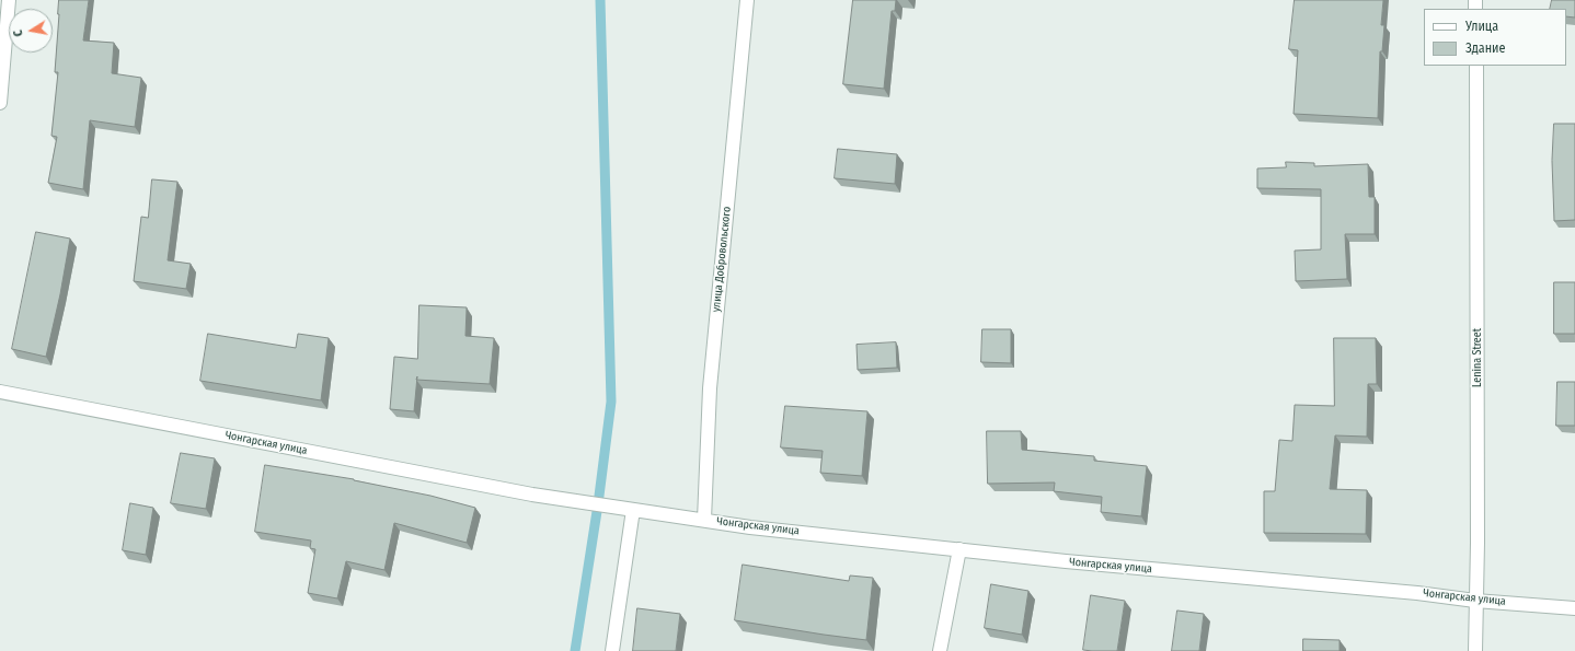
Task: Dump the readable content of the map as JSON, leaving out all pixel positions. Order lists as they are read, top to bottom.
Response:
{
  "streets": {
    "street": ["улица Добровольского", "Lenina Street", "Чонгарская улица"]
  },
  "crossings": [
    ["улица Добровольского", "Чонгарская улица"],
    ["Lenina Street", "Чонгарская улица"]
  ],
  "legend": ["Улица", "Здание"],
  "north": "left"
}
